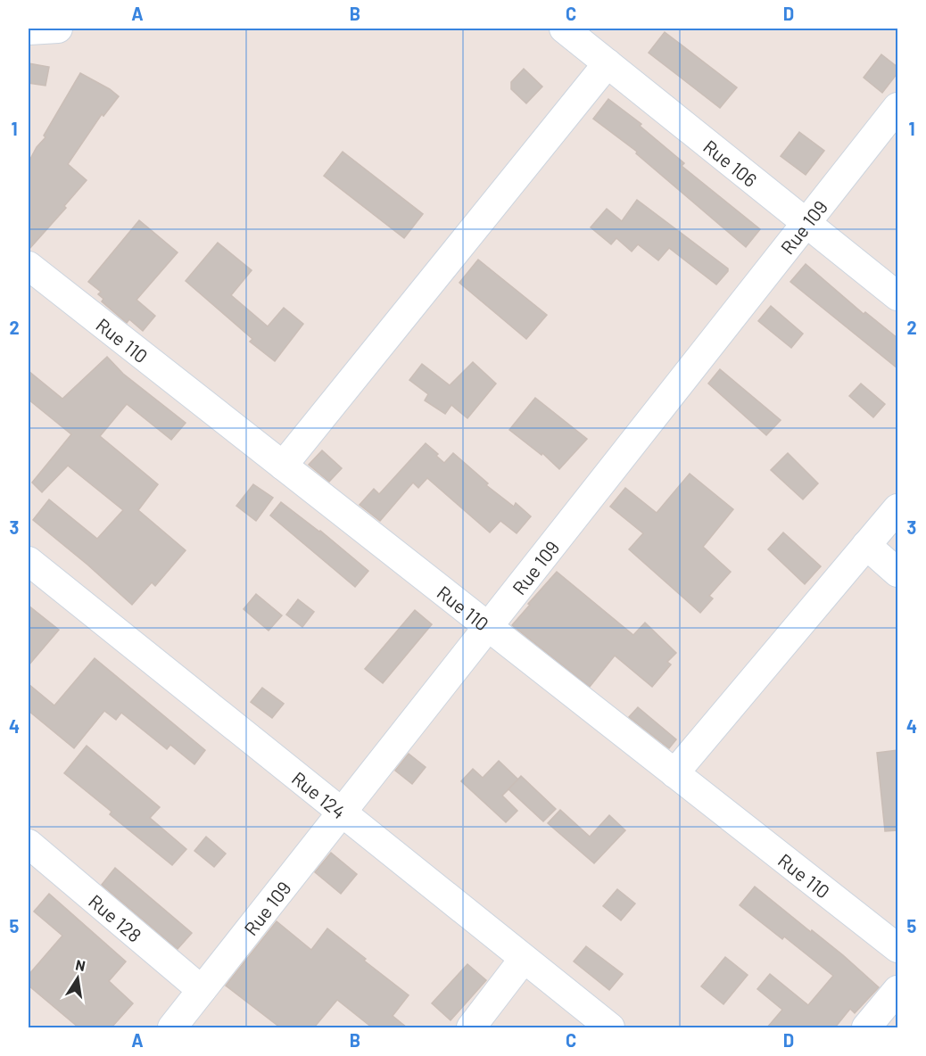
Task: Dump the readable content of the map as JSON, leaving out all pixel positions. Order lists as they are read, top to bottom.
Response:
{
  "streets": {
    "street": [
      "Rue 106",
      "Rue 109",
      "Rue 110",
      "Rue 124",
      "Rue 128"
    ]
  },
  "crossings": [
    ["Rue 106", "Rue 109"],
    ["Rue 109", "Rue 110"],
    ["Rue 109", "Rue 124"],
    ["Rue 109", "Rue 128"]
  ],
  "north": "top",
  "grid": {
    "columns": [
      "A",
      "B",
      "C",
      "D"
    ],
    "rows": [
      "1",
      "2",
      "3",
      "4",
      "5"
    ]
  }
}
